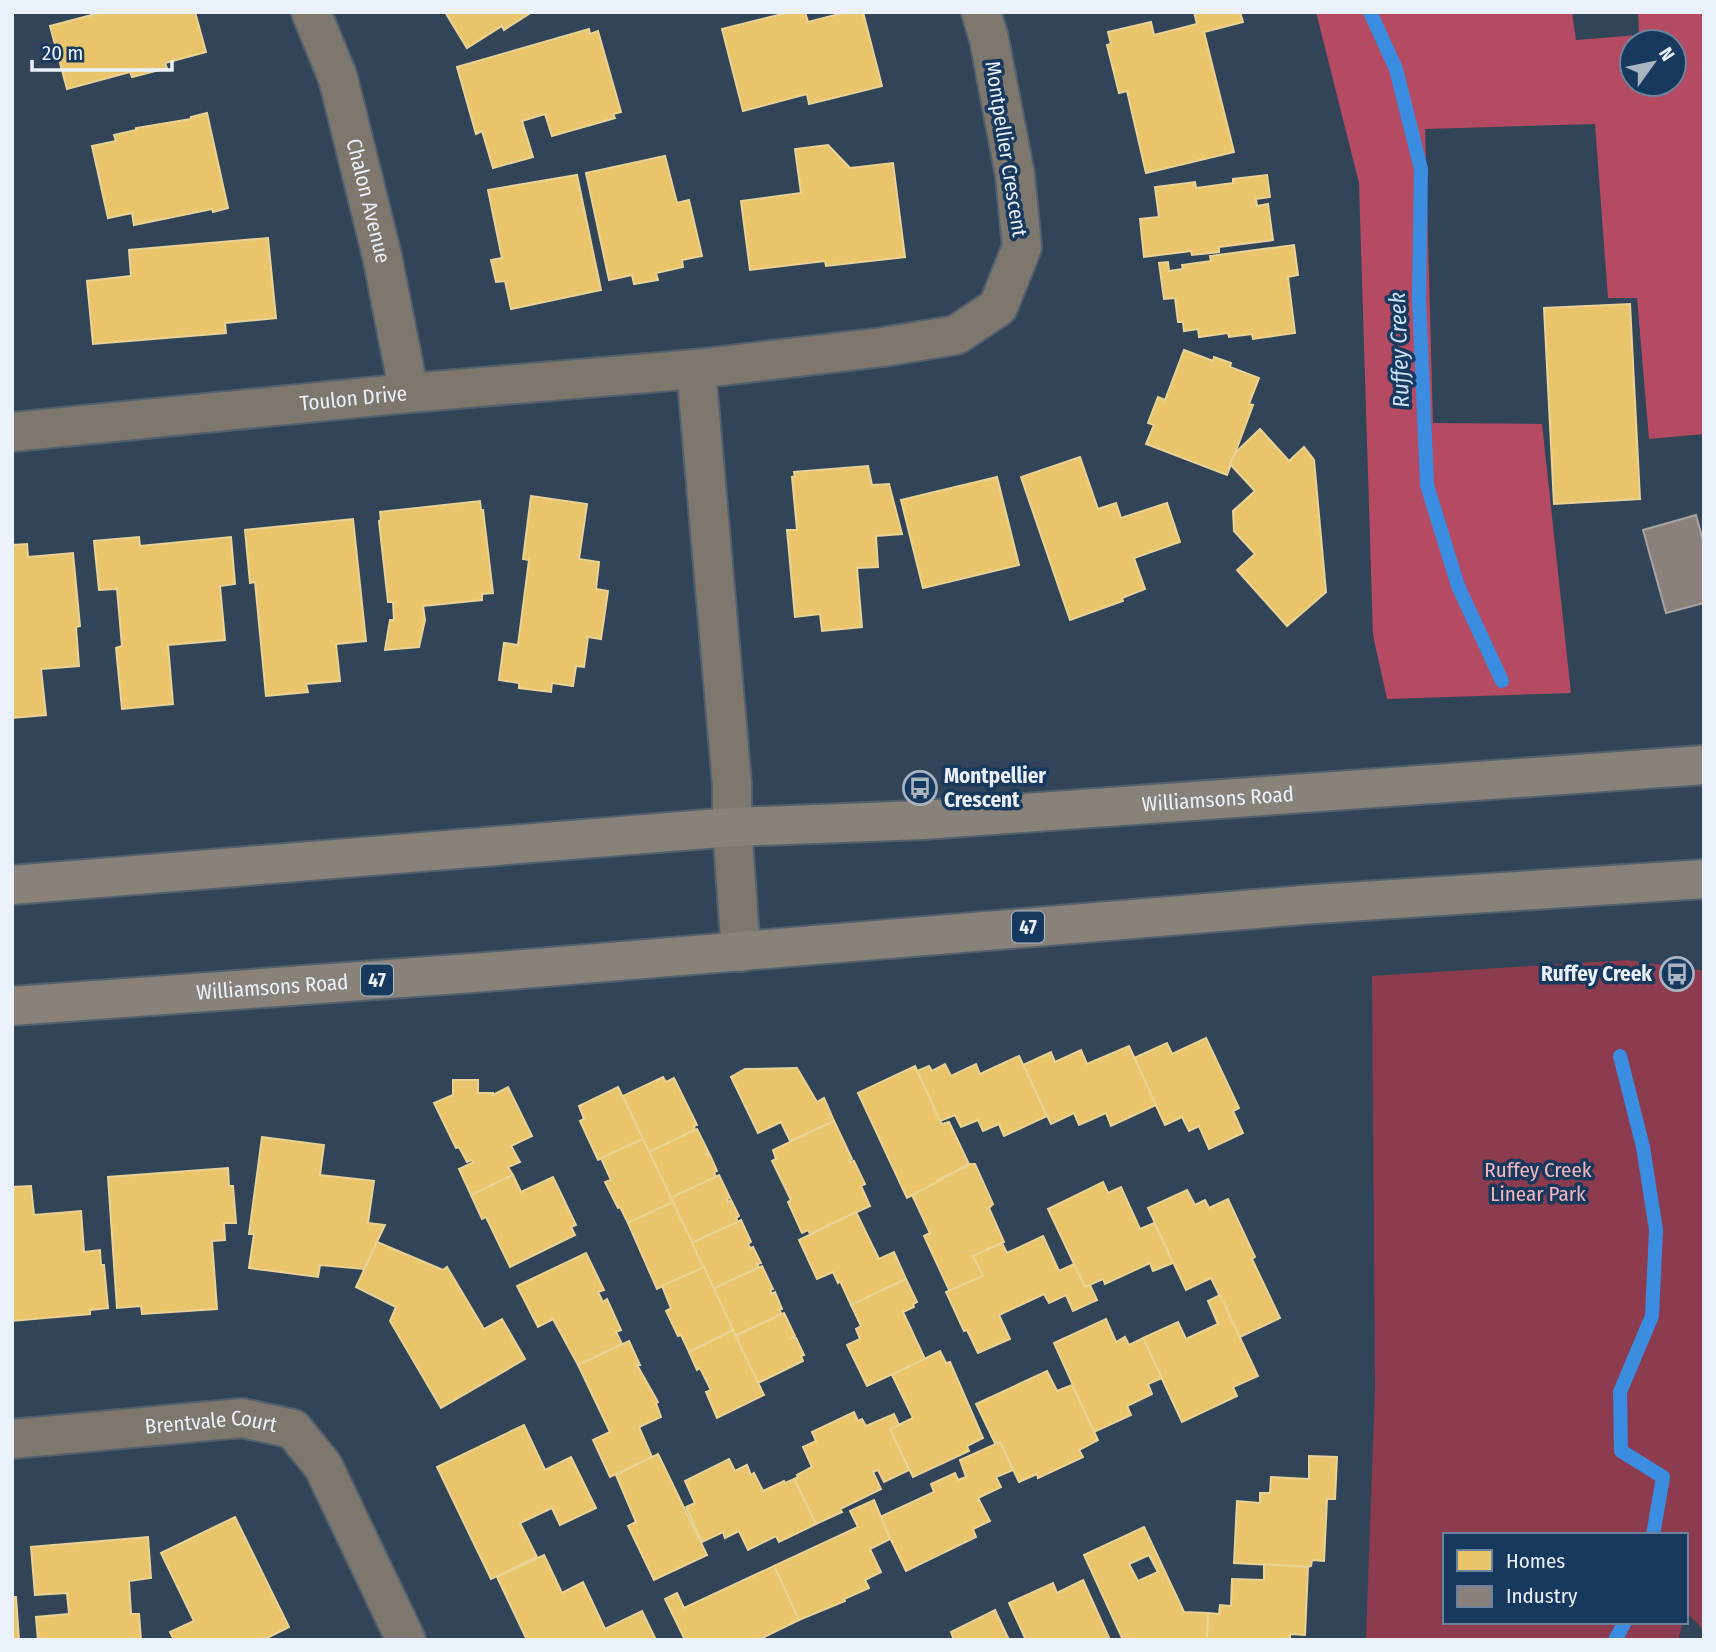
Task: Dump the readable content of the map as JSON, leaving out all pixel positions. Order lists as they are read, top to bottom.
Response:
{
  "streets": {
    "main road": ["Williamsons Road", "47"],
    "street": [
      "Montpellier Crescent",
      "Chalon Avenue",
      "Toulon Drive",
      "Brentvale Court"
    ]
  },
  "crossings": [
    ["Montpellier Crescent", "Toulon Drive"],
    ["Chalon Avenue", "Toulon Drive"]
  ],
  "water": ["Ruffey Creek"],
  "parks": ["Ruffey Creek Linear Park"],
  "places": {
    "bus stop": ["Montpellier Crescent", "Ruffey Creek"]
  },
  "legend": ["Homes", "Industry"],
  "scale_bar": "20 m",
  "north": "top right"
}
